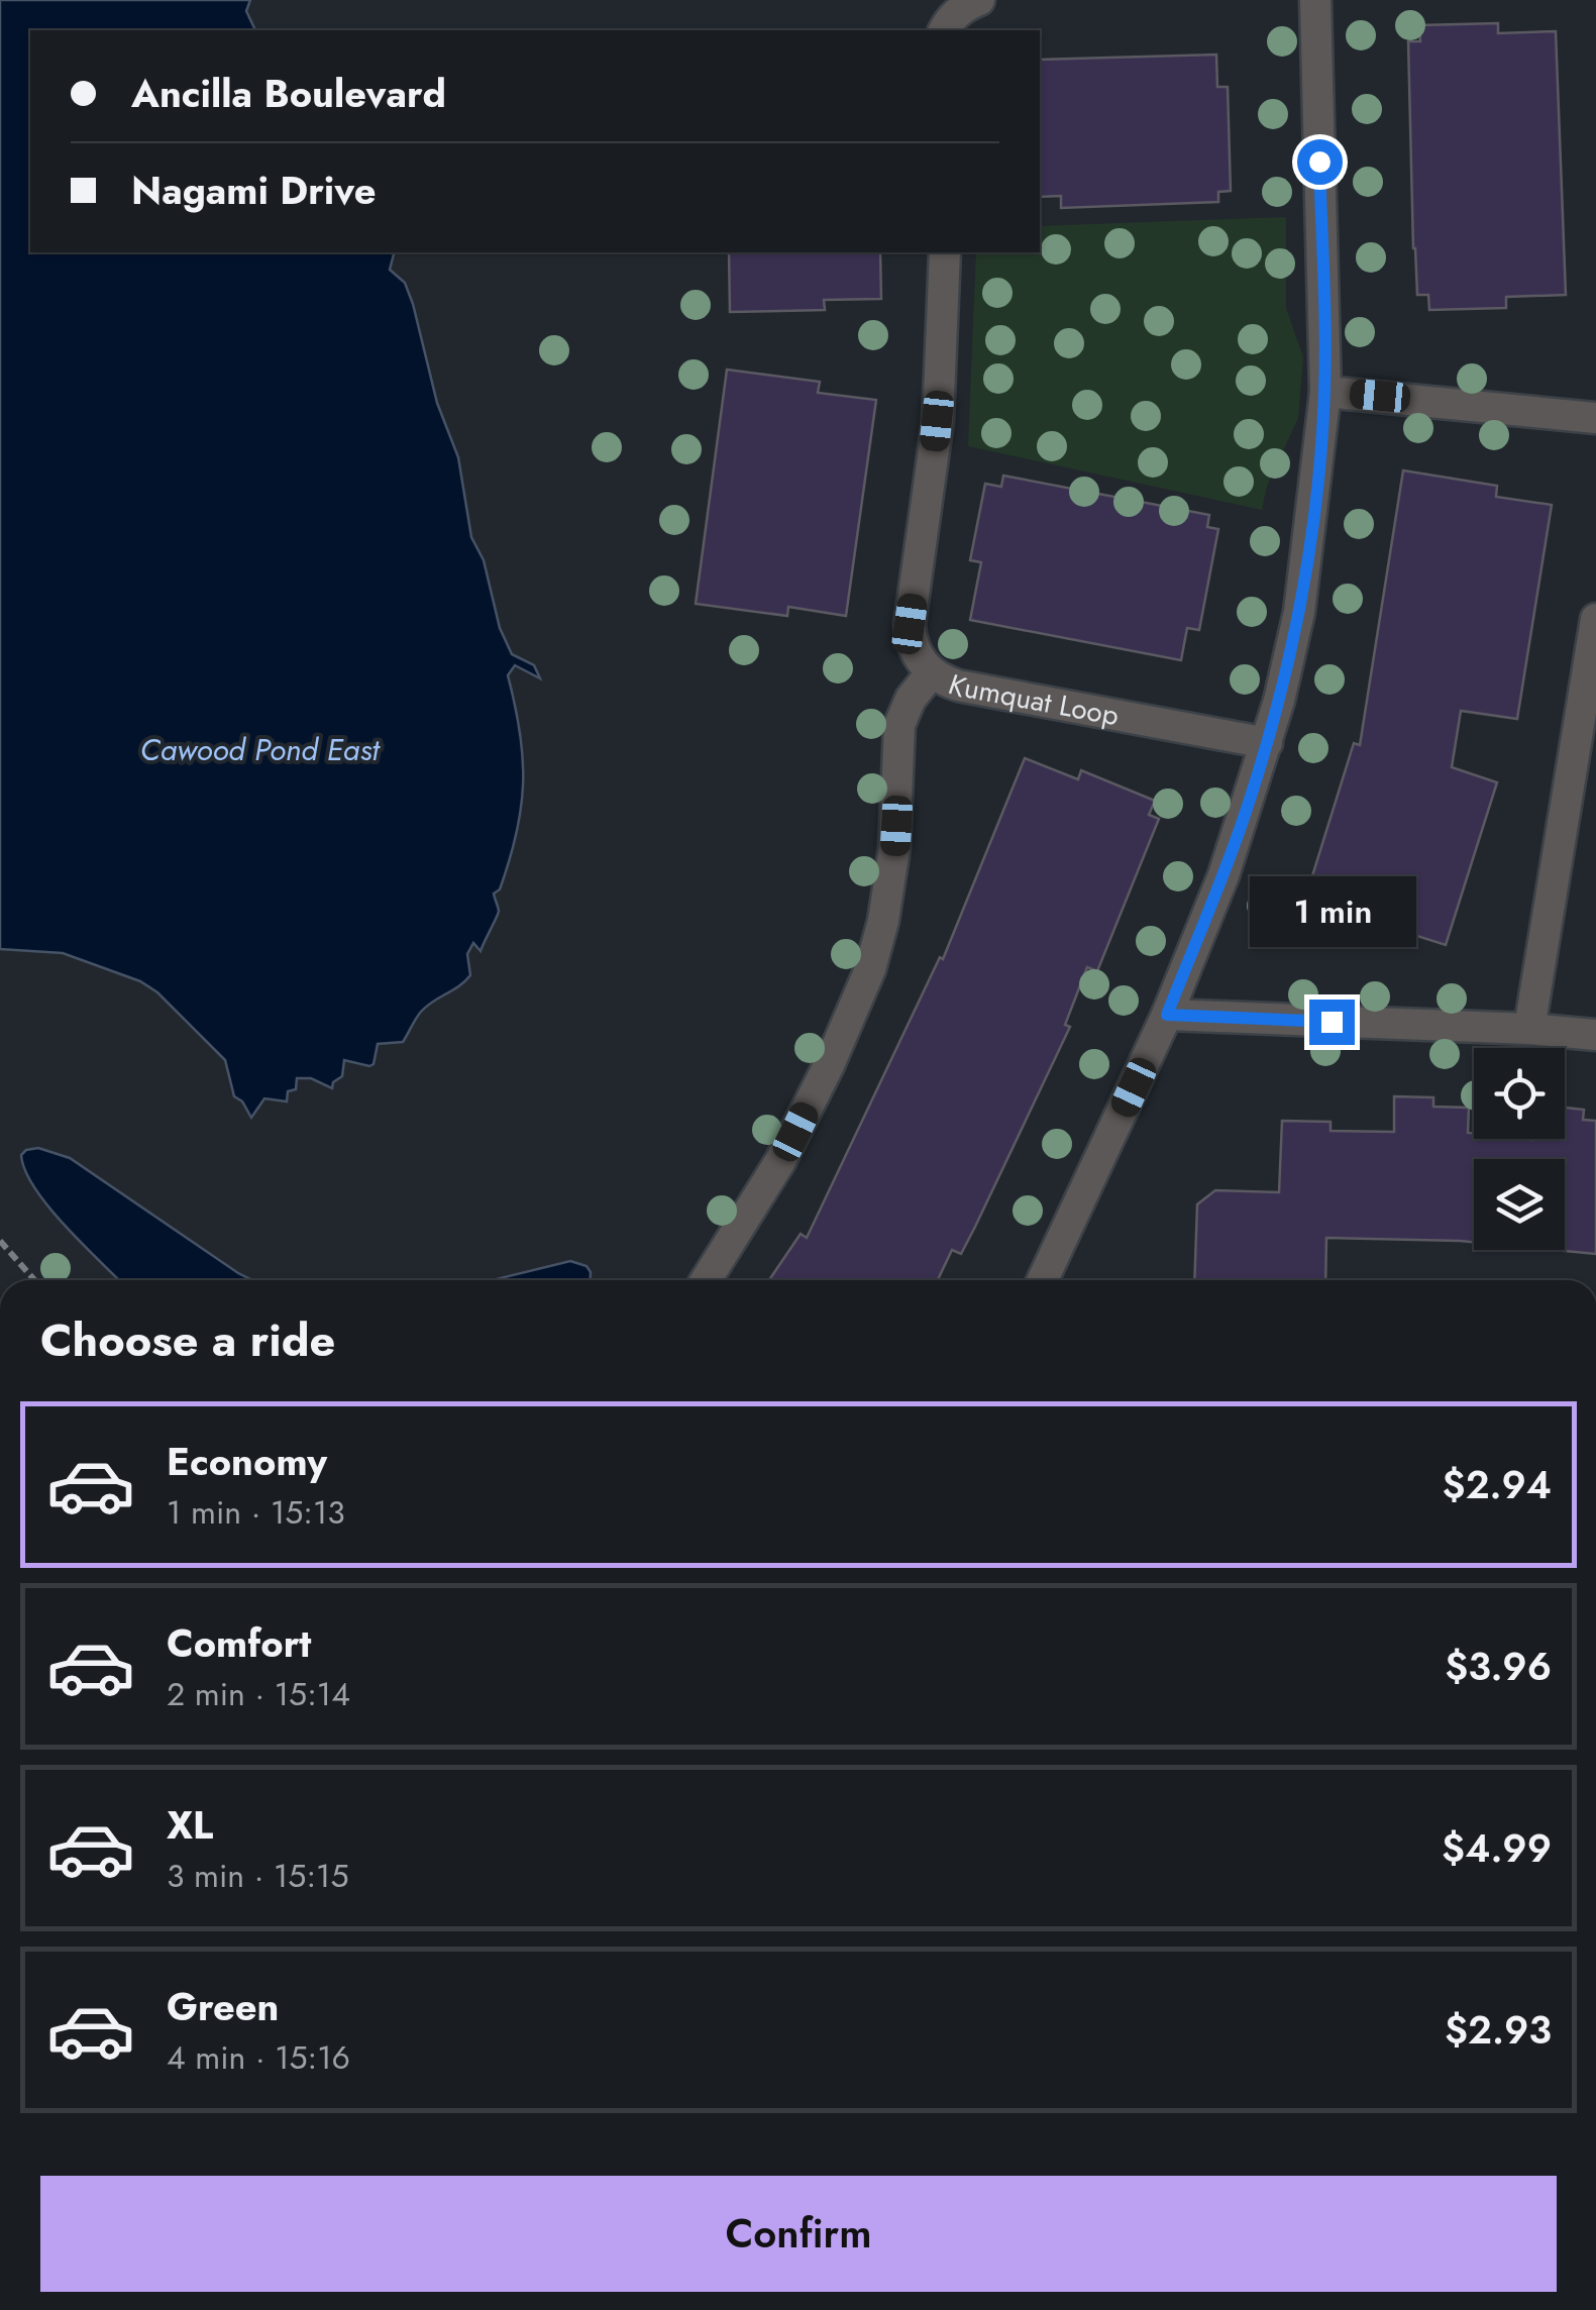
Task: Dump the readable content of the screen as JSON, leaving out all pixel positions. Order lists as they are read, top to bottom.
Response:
{
  "streets": {
    "street": ["Kumquat Loop"]
  },
  "water": ["Cawood Pond East"],
  "page": {
    "banner": ["Ancilla Boulevard", "Nagami Drive"],
    "bubble": "1 min",
    "heading": "Choose a ride",
    "list": [
      {
        "name": "Economy",
        "note": "1 min · 15:13",
        "value": "$2.94"
      },
      {
        "name": "Comfort",
        "note": "2 min · 15:14",
        "value": "$3.96"
      },
      {
        "name": "XL",
        "note": "3 min · 15:15",
        "value": "$4.99"
      },
      {
        "name": "Green",
        "note": "4 min · 15:16",
        "value": "$2.93"
      }
    ],
    "buttons": "Confirm"
  }
}
